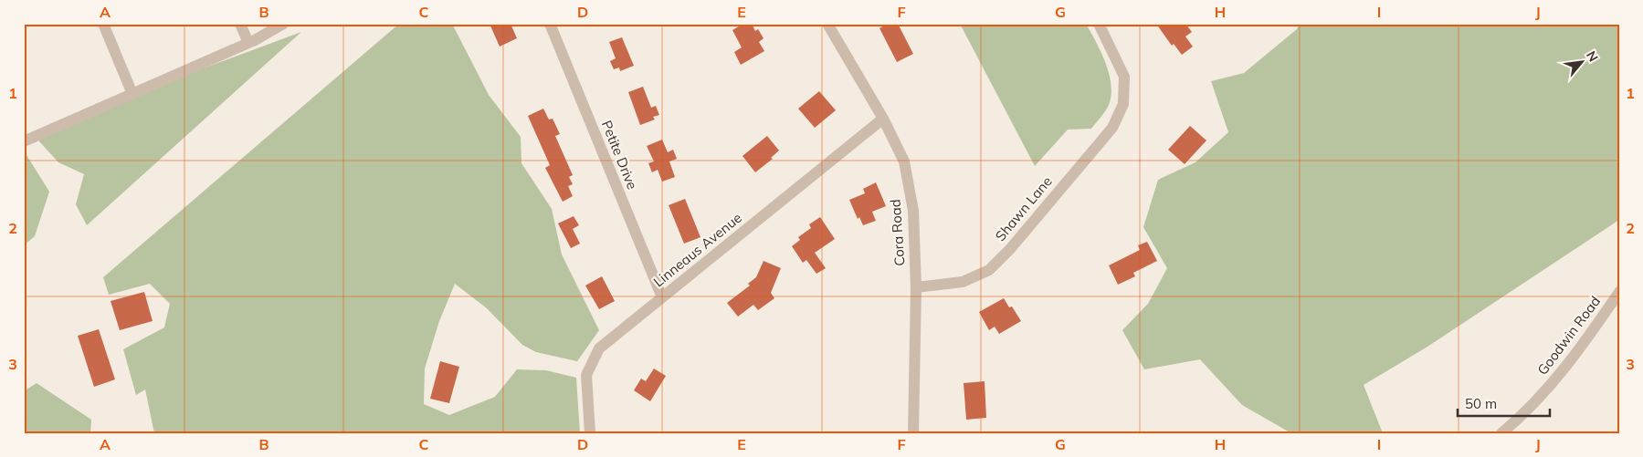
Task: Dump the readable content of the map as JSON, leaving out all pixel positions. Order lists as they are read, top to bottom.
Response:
{
  "streets": {
    "street": [
      "Petite Drive",
      "Shawn Lane",
      "Cora Road",
      "Linneaus Avenue",
      "Goodwin Road"
    ]
  },
  "crossings": [
    ["Petite Drive", "Linneaus Avenue"],
    ["Shawn Lane", "Cora Road"],
    ["Cora Road", "Linneaus Avenue"]
  ],
  "scale_bar": "50 m",
  "north": "top right",
  "grid": {
    "columns": [
      "A",
      "B",
      "C",
      "D",
      "E",
      "F",
      "G",
      "H",
      "I",
      "J"
    ],
    "rows": ["1", "2", "3"]
  }
}
